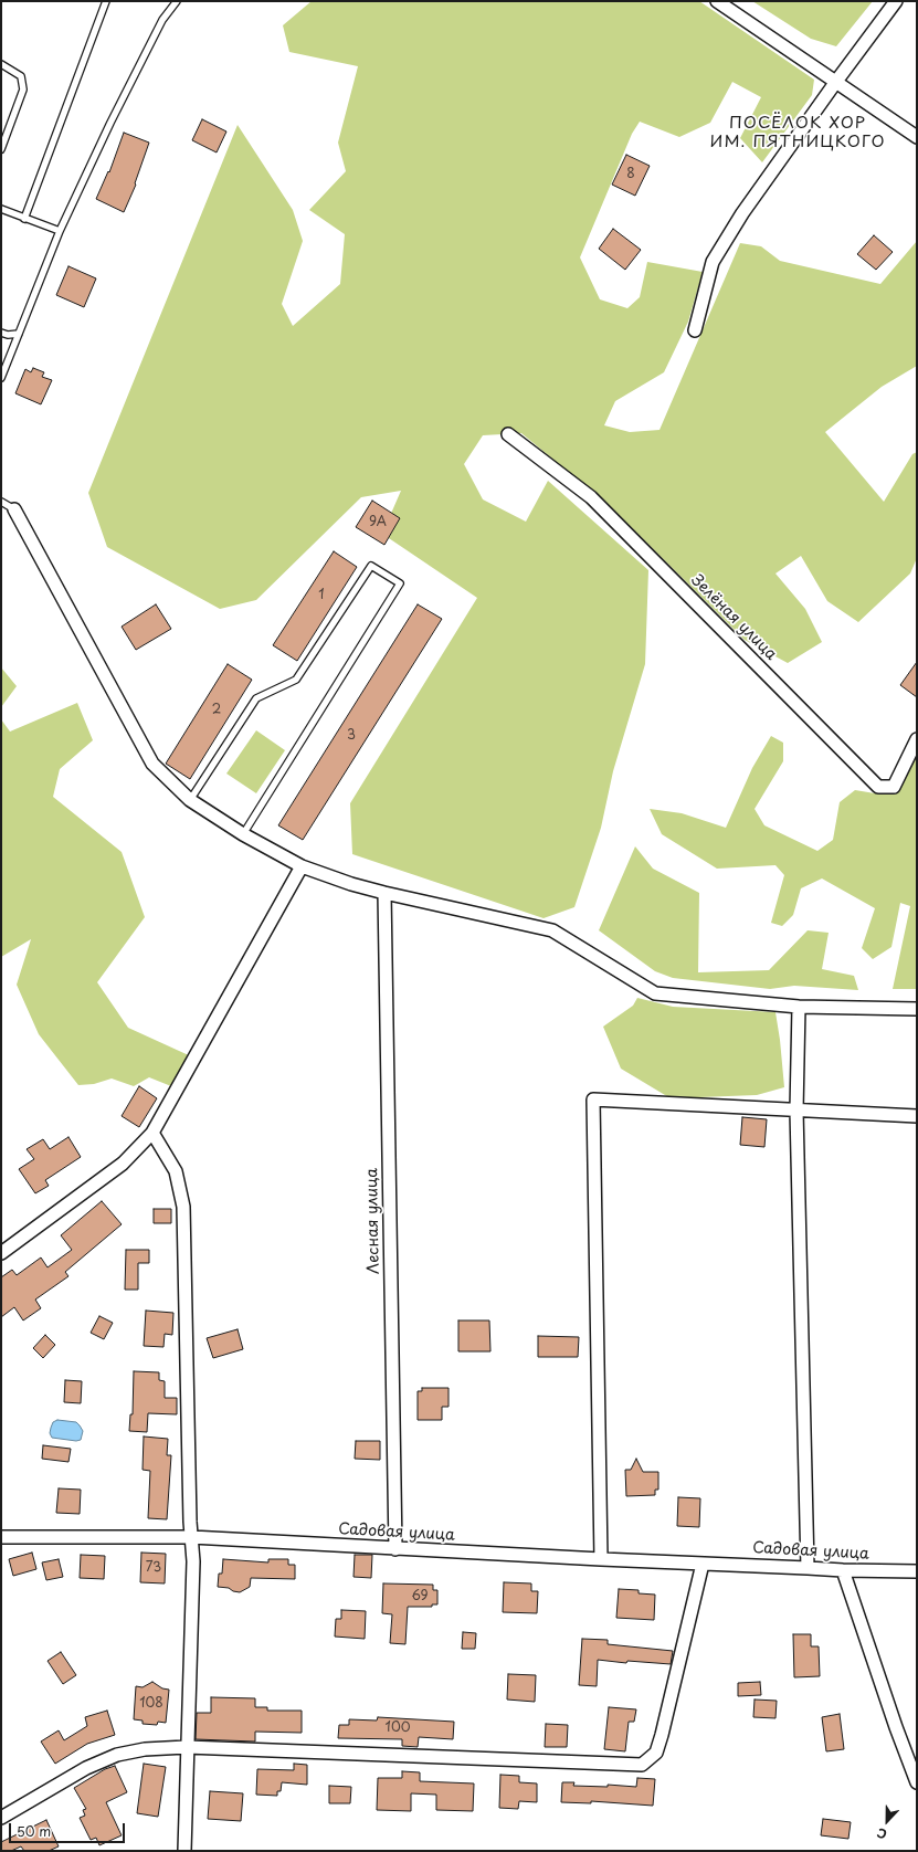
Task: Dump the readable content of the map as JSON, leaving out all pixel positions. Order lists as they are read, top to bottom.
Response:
{
  "streets": {
    "street": ["Зелёная улица", "Лесная улица", "Садовая улица"]
  },
  "crossings": [
    ["Лесная улица", "Садовая улица"]
  ],
  "districts": ["ПОСЁЛОК ХОР ИМ. ПЯТНИЦКОГО"],
  "house_numbers": [
    "8",
    "9А",
    "1",
    "2",
    "3",
    "73",
    "69",
    "108",
    "100"
  ],
  "scale_bar": "50 m",
  "north": "bottom"
}
